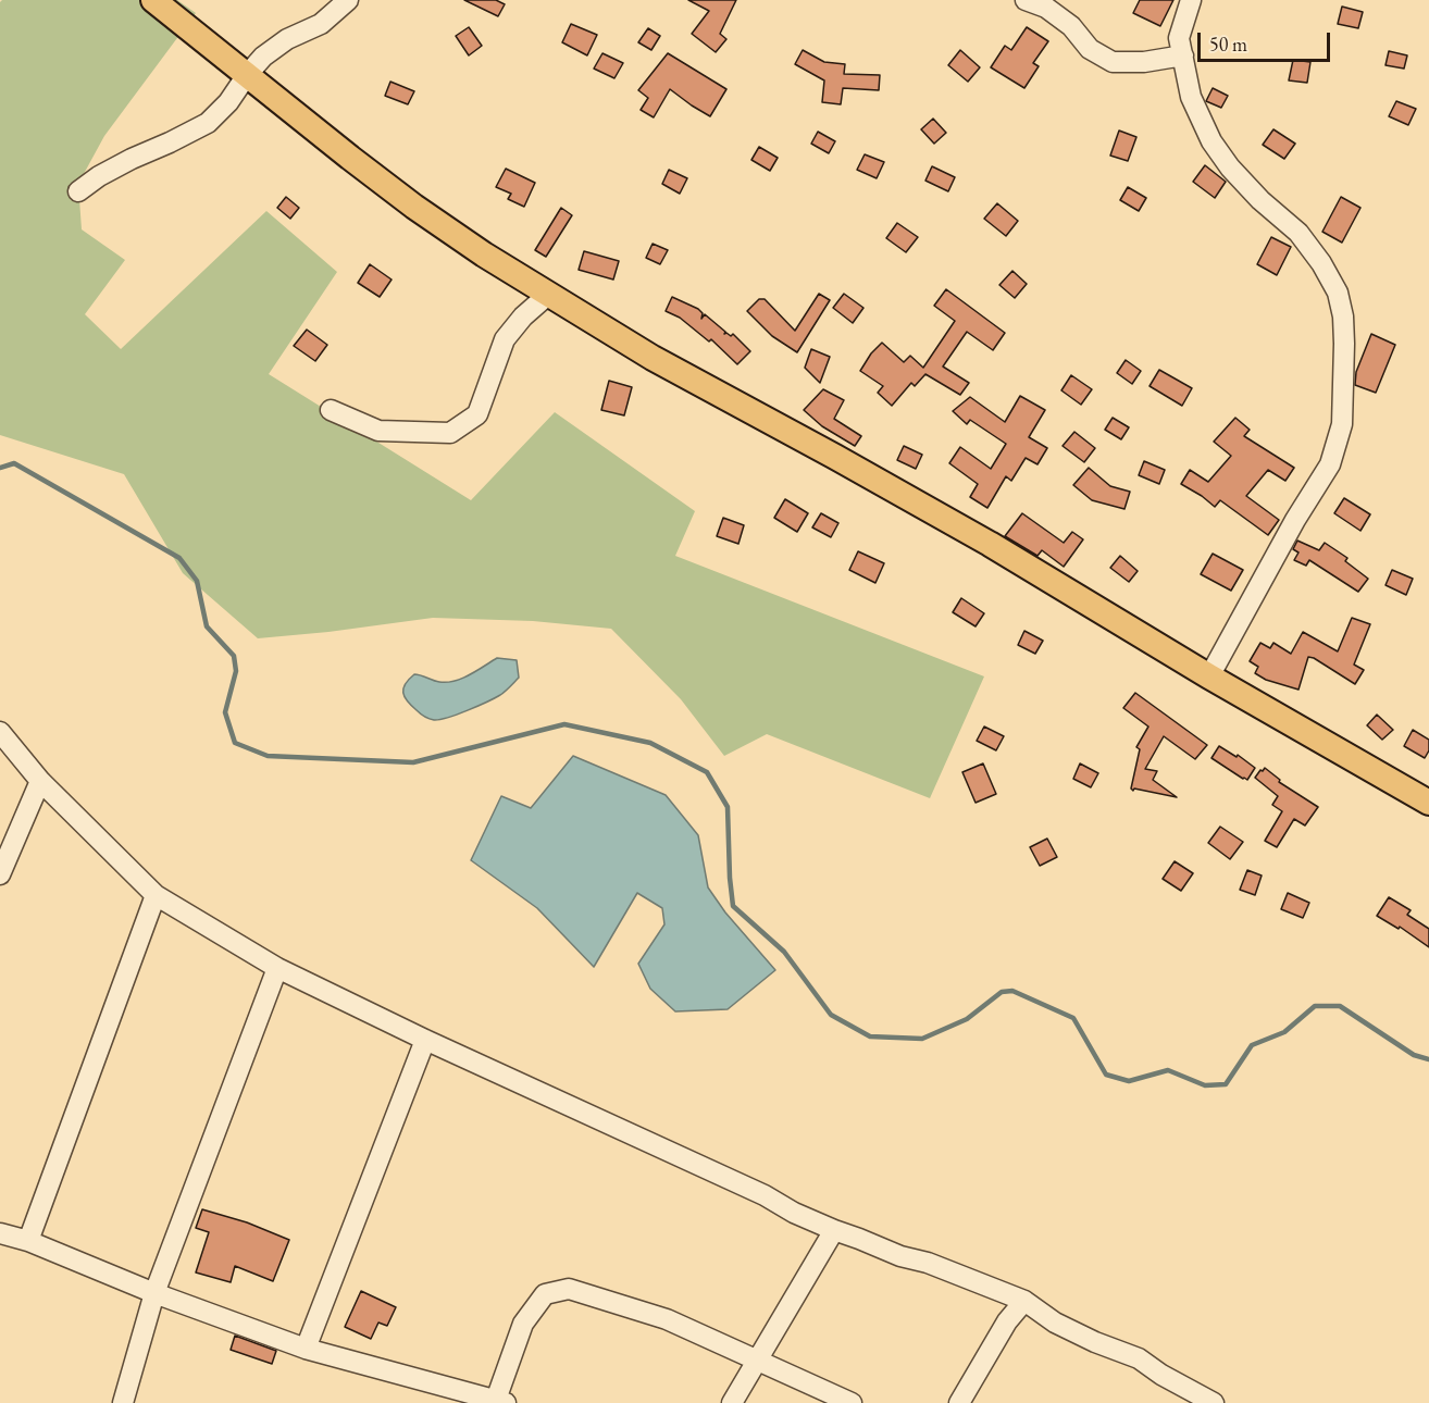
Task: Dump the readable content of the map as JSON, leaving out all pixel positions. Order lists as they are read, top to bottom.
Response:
{
  "scale_bar": "50 m"
}
